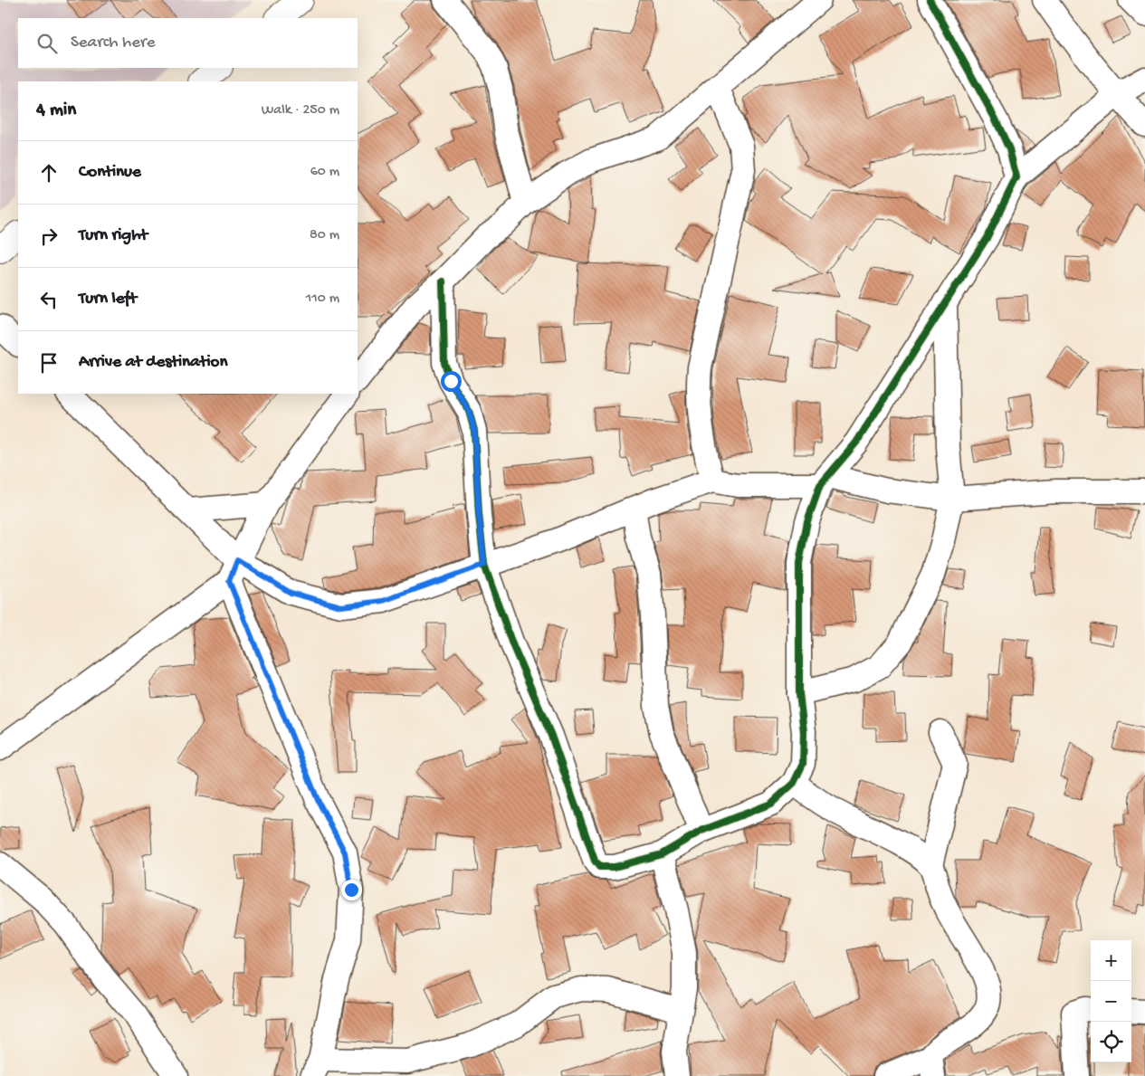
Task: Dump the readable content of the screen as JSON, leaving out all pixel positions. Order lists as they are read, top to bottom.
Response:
{
  "page": {
    "search": "Search here",
    "heading": ["4 min", "Walk · 250 m"],
    "list": [
      ["Continue", "60 m"],
      ["Turn right", "80 m"],
      ["Turn left", "110 m"],
      "Arrive at destination"
    ],
    "map_buttons": ["+", "−"]
  }
}
